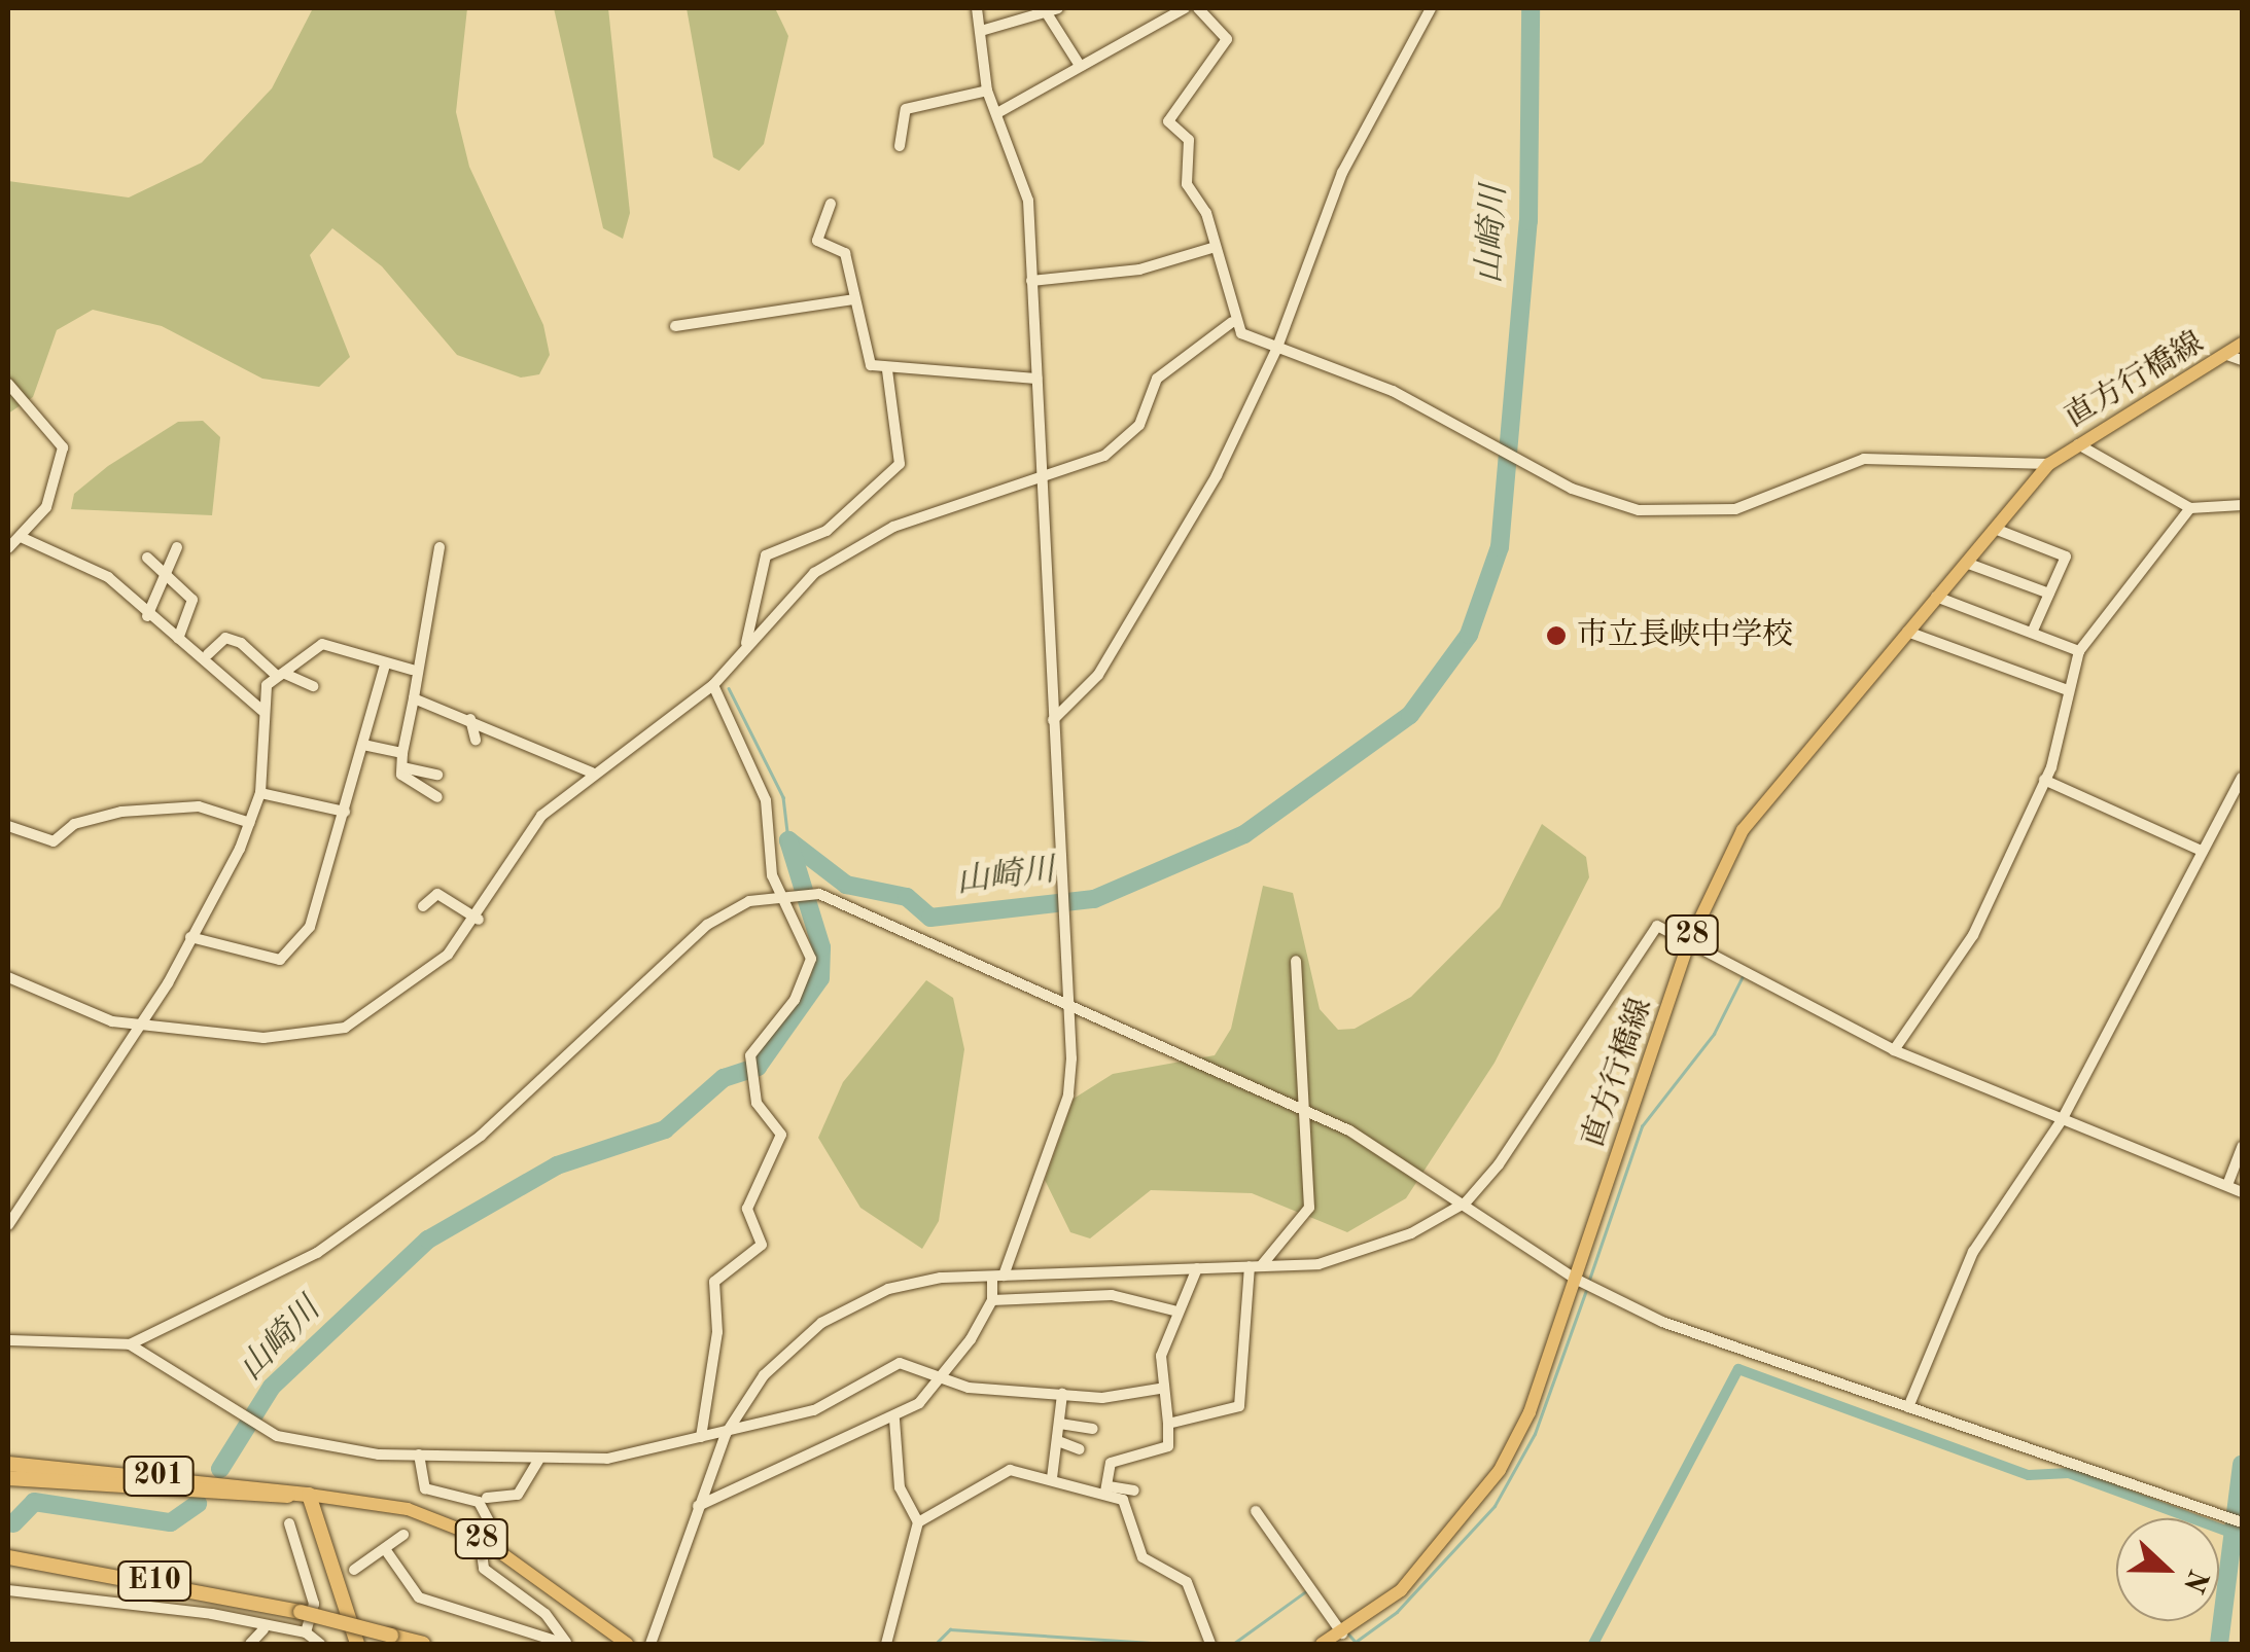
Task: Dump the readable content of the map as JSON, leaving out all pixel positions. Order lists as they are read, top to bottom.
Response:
{
  "streets": {
    "highway": ["201", "E10"],
    "main road": ["直方行橋線", "28"]
  },
  "crossings": [
    ["28", "201"]
  ],
  "water": ["山崎川"],
  "places": ["市立長峡中学校"],
  "north": "right"
}
